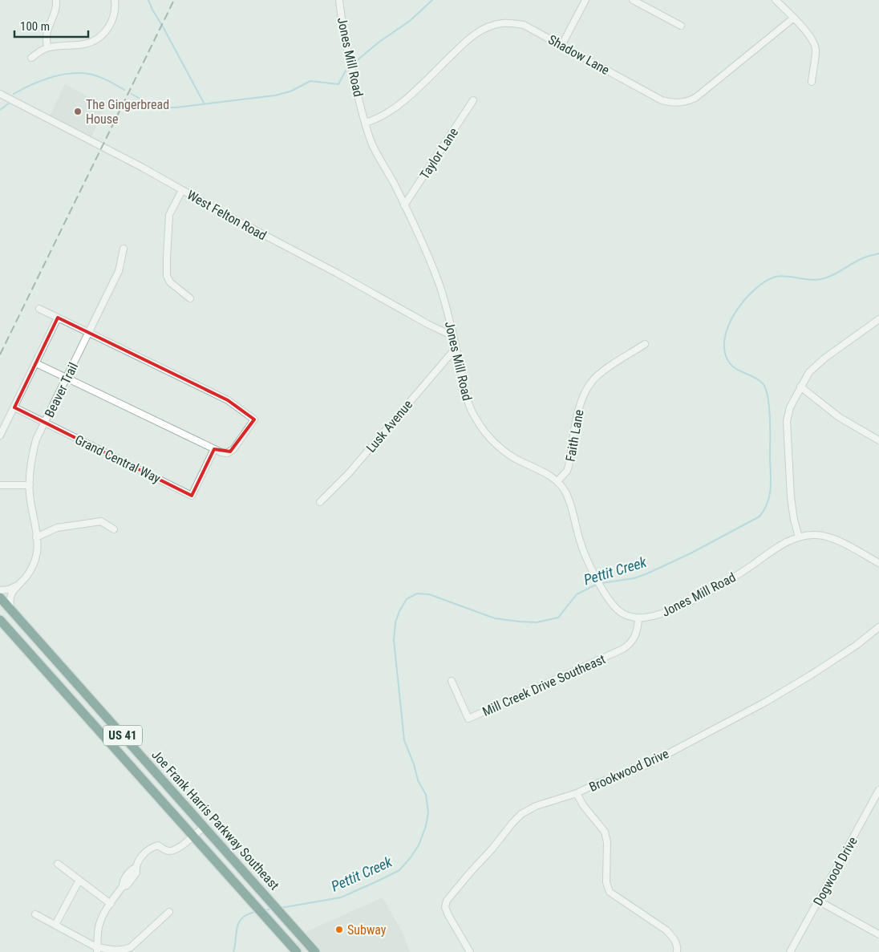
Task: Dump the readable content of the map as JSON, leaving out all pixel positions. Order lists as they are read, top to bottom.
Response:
{
  "streets": {
    "highway": ["US 41", "Joe Frank Harris Parkway Southeast"],
    "street": [
      "Shadow Lane",
      "Jones Mill Road",
      "Taylor Lane",
      "West Felton Road",
      "Beaver Trail",
      "Lusk Avenue",
      "Faith Lane",
      "Grand Central Way",
      "Mill Creek Drive Southeast",
      "Brookwood Drive",
      "Dogwood Drive"
    ]
  },
  "crossings": [
    ["Shadow Lane", "Jones Mill Road"],
    ["Jones Mill Road", "Taylor Lane"],
    ["Jones Mill Road", "West Felton Road"],
    ["Jones Mill Road", "Lusk Avenue"],
    ["Jones Mill Road", "Faith Lane"],
    ["Jones Mill Road", "Mill Creek Drive Southeast"],
    ["Beaver Trail", "Grand Central Way"],
    ["Beaver Trail", "Joe Frank Harris Parkway Southeast"]
  ],
  "water": ["Pettit Creek"],
  "places": ["The Gingerbread House", "Subway"],
  "scale_bar": "100 m"
}
